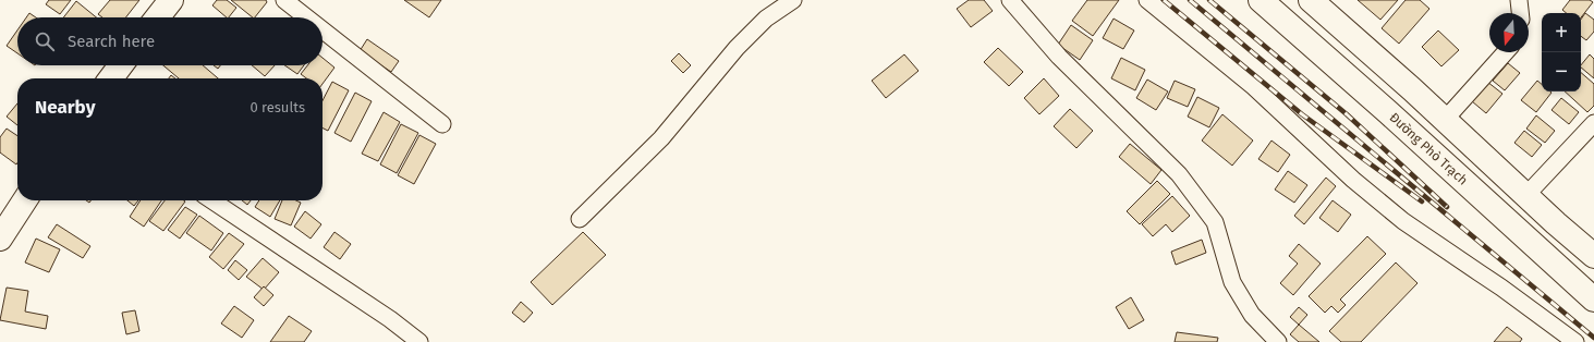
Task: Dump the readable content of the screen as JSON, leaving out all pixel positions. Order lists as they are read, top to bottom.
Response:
{
  "streets": {
    "main road": ["Đường Phò Trạch"]
  },
  "north": "bottom",
  "page": {
    "map_buttons": ["+", "−"],
    "search": "Search here",
    "heading": ["Nearby", "0 results"]
  }
}
